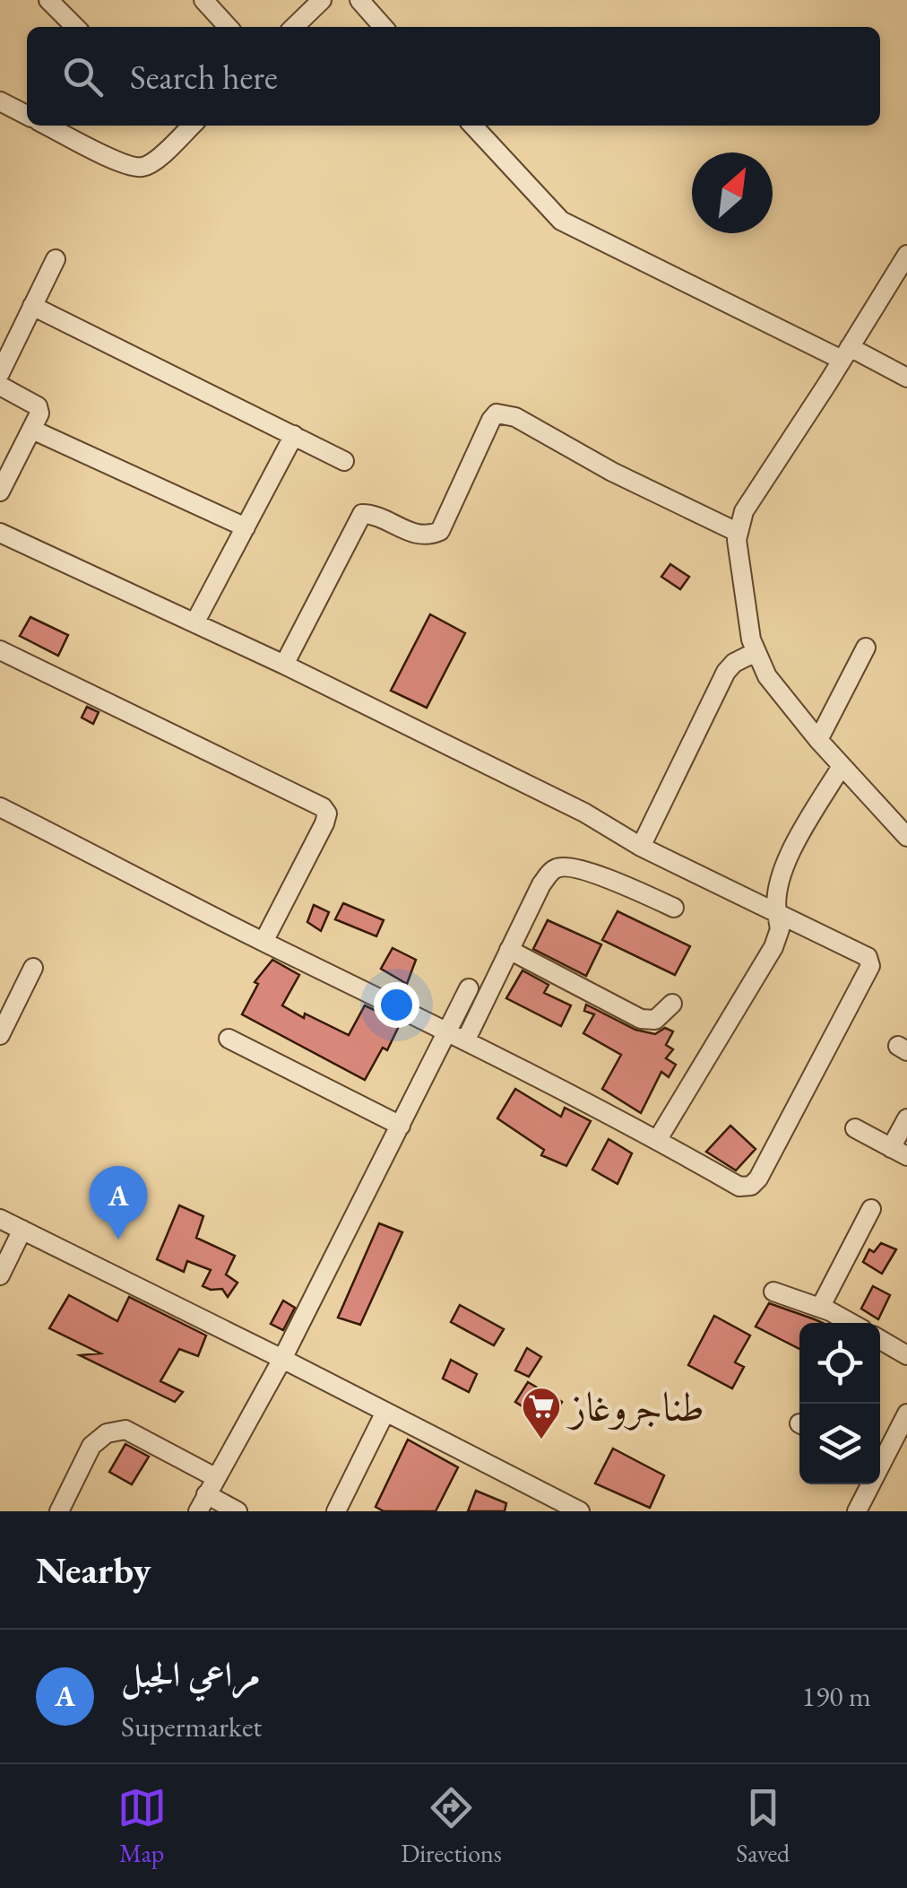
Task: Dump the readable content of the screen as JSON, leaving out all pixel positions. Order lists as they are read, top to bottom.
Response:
{
  "places": {
    "supermarket": ["طناجروغاز"]
  },
  "north": "top right",
  "page": {
    "search": "Search here",
    "pins": "A",
    "heading": "Nearby",
    "list": [
      {
        "mark": "A",
        "name": "مراعي الجبل",
        "note": "Supermarket",
        "value": "190 m"
      }
    ],
    "nav": ["Map", "Directions", "Saved"]
  }
}
